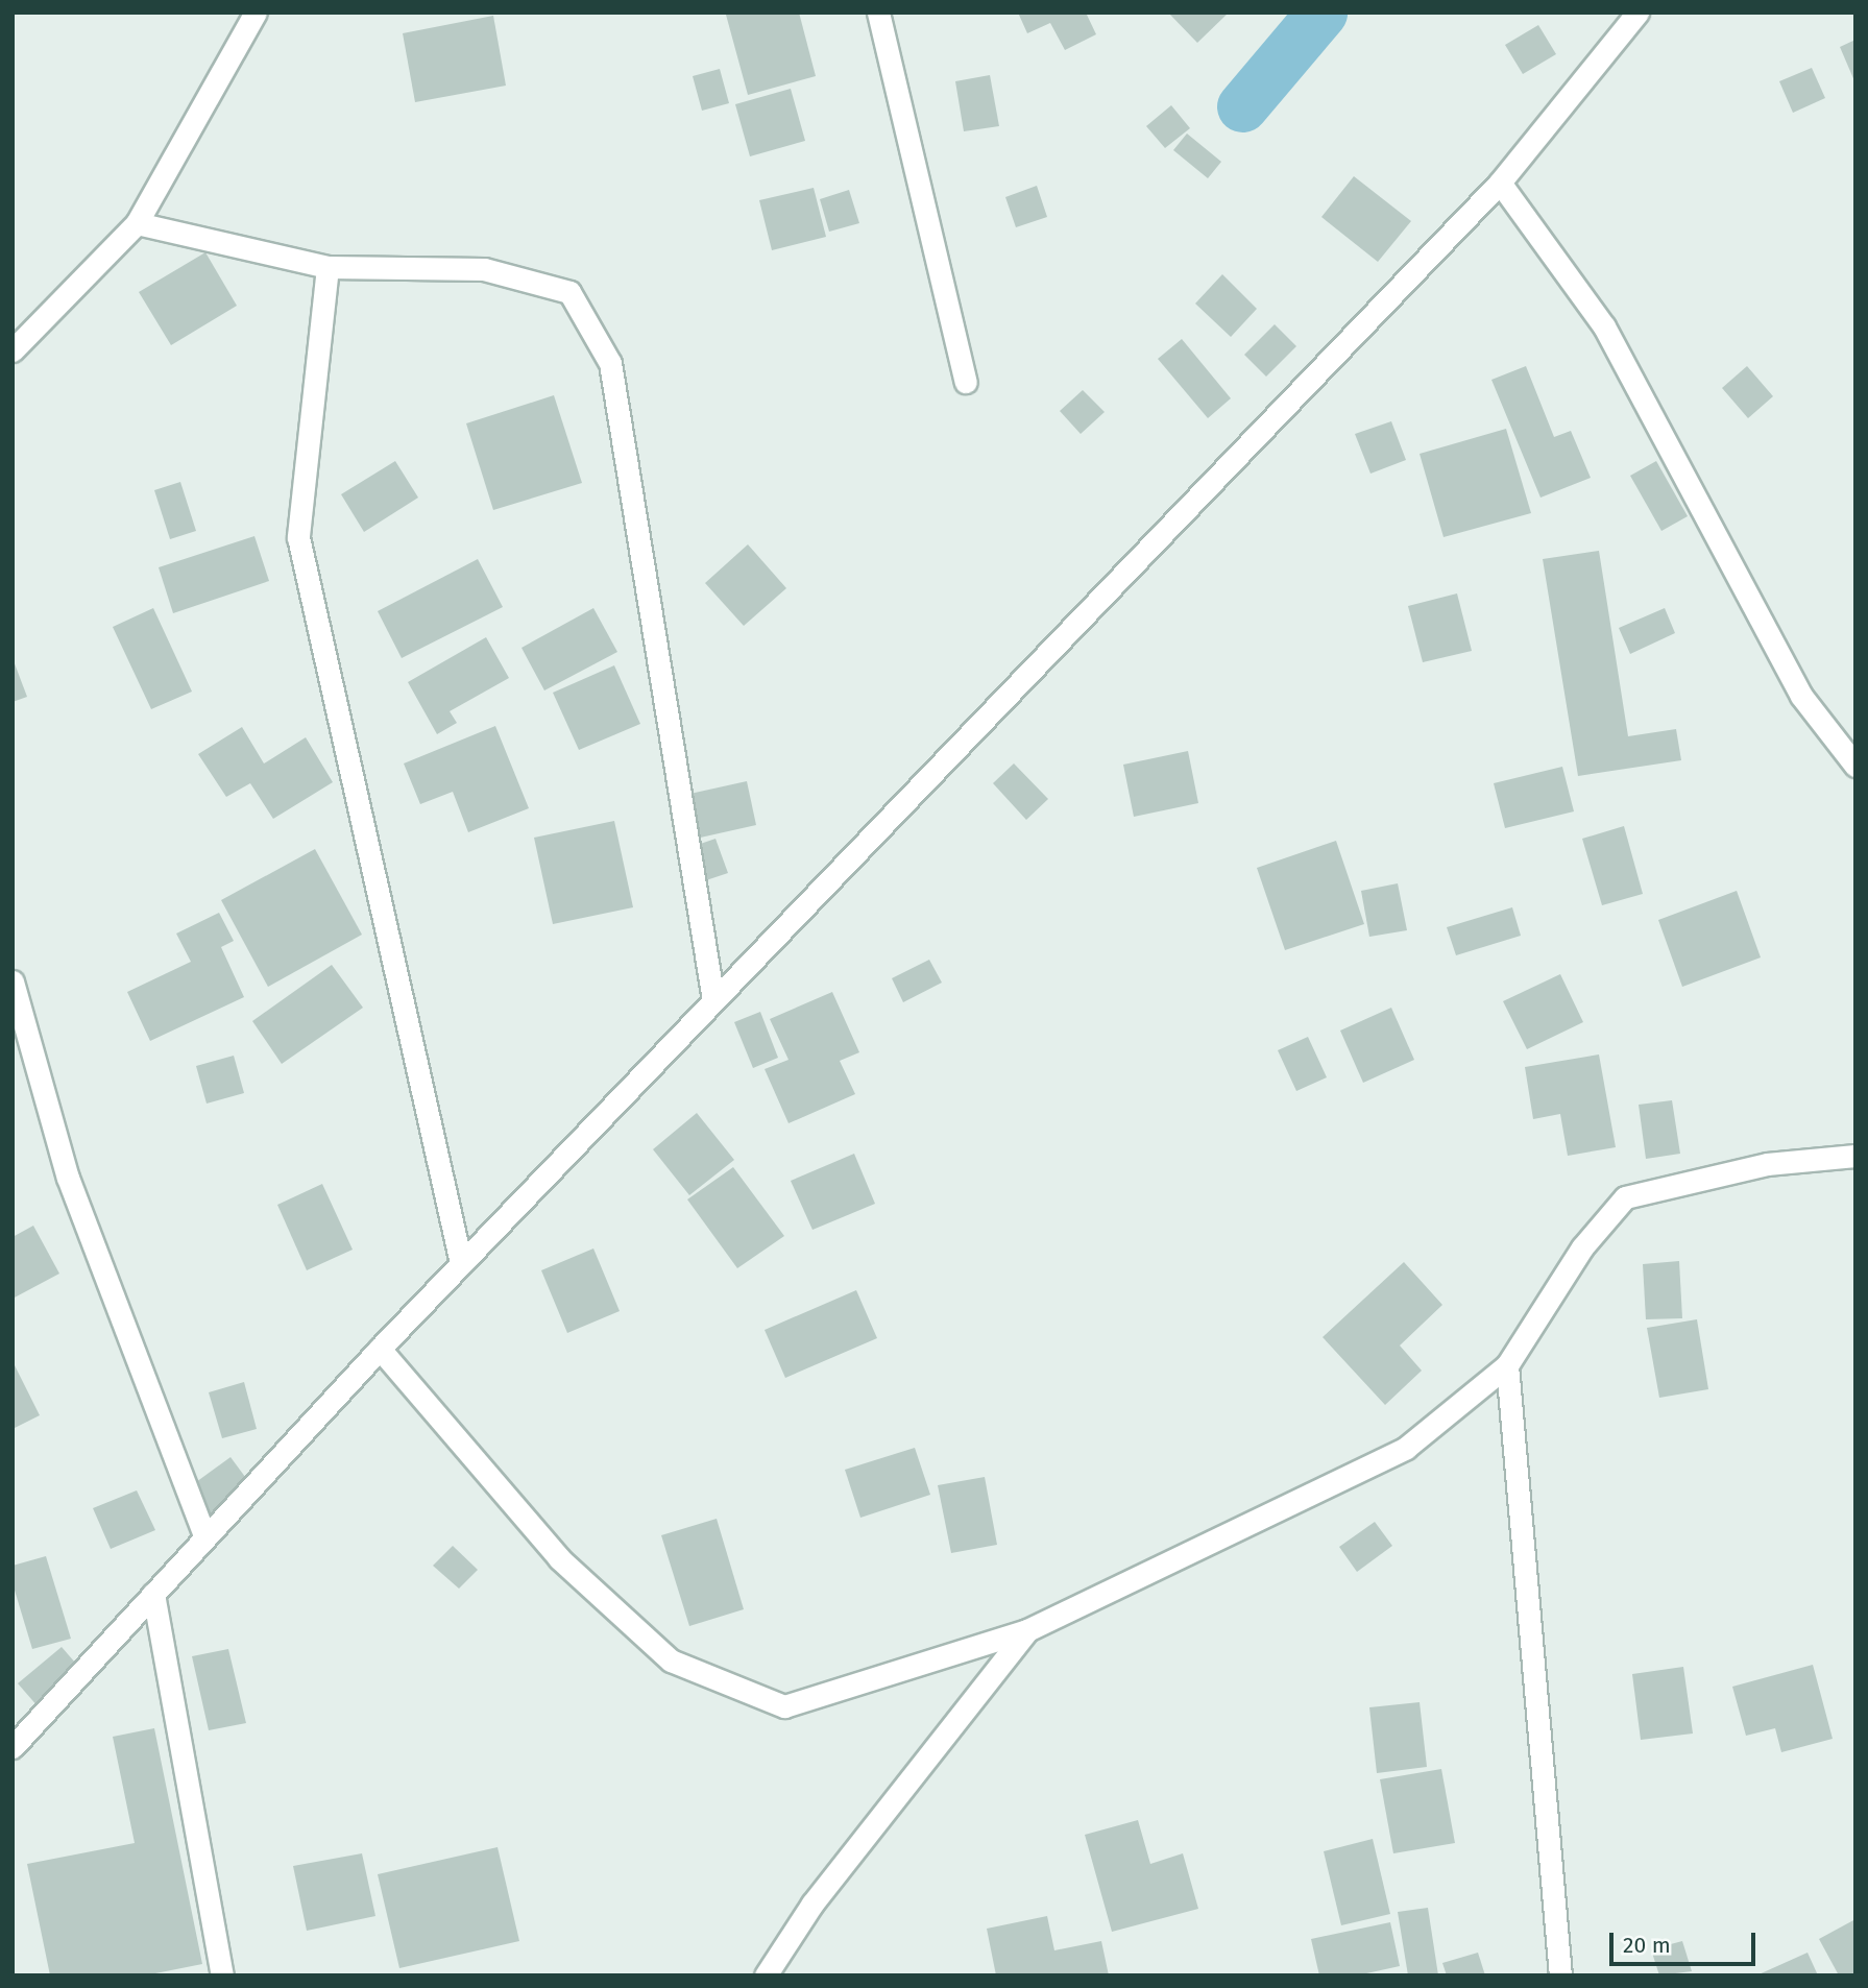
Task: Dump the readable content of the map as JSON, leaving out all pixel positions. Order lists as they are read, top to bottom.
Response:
{
  "scale_bar": "20 m"
}
